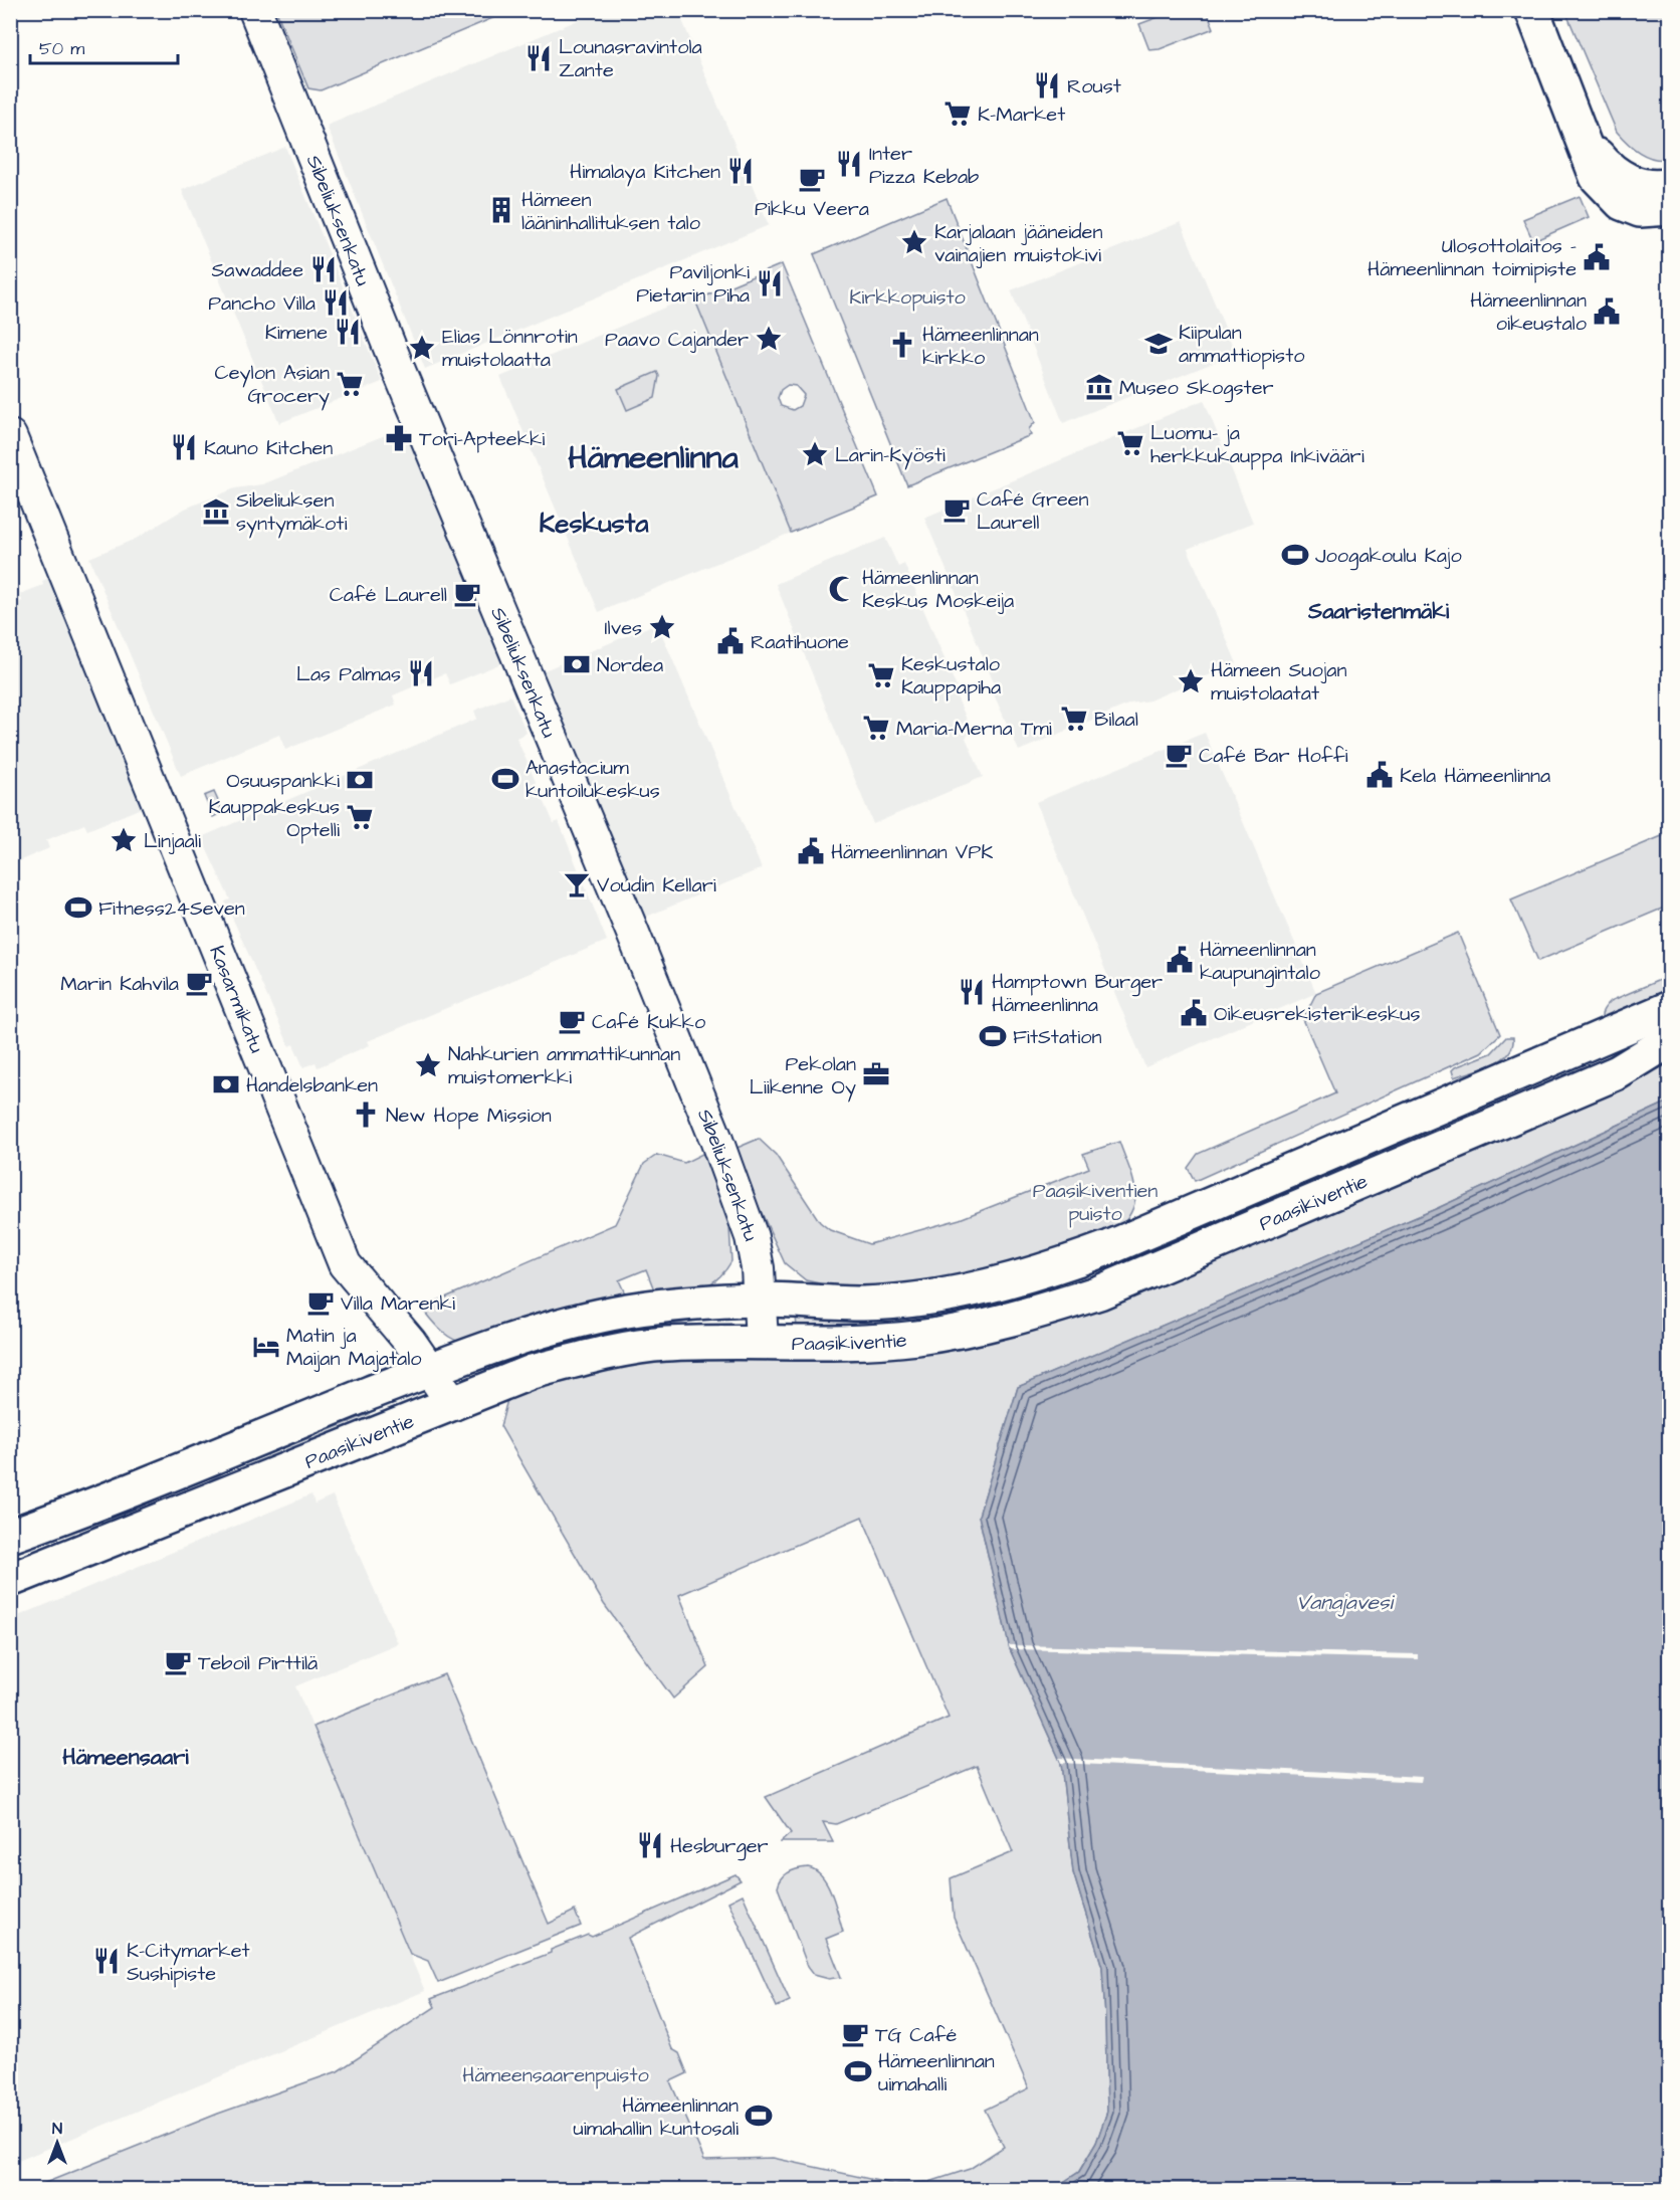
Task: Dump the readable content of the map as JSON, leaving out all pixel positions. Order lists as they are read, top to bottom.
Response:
{
  "streets": {
    "main road": ["Paasikiventie"],
    "street": ["Sibeliuksenkatu", "Kasarmikatu"]
  },
  "crossings": [
    ["Sibeliuksenkatu", "Paasikiventie"],
    ["Kasarmikatu", "Paasikiventie"]
  ],
  "districts": [
    "Hämeenlinna",
    "Keskusta",
    "Saaristenmäki",
    "Hämeensaari"
  ],
  "water": ["Vanajavesi"],
  "parks": ["Kirkkopuisto", "Paasikiventien puisto", "Hämeensaarenpuisto"],
  "places": {
    "restaurant": [
      "Lounasravintola Zante",
      "Roust",
      "Inter Pizza Kebab",
      "Himalaya Kitchen",
      "Sawaddee",
      "Paviljonki Pietarin Piha",
      "Pancho Villa",
      "Kimene",
      "Kauno Kitchen",
      "Las Palmas",
      "Hamptown Burger Hämeenlinna",
      "Hesburger",
      "K-Citymarket Sushipiste"
    ],
    "supermarket": [
      "K-Market",
      "Ceylon Asian Grocery",
      "Luomu- ja herkkukauppa Inkivääri",
      "Keskustalo Kauppapiha",
      "Bilaal",
      "Maria-Merna Tmi",
      "Kauppakeskus Optelli"
    ],
    "cafe": [
      "Pikku Veera",
      "Café Green Laurell",
      "Café Laurell",
      "Café Bar Hoffi",
      "Marin Kahvila",
      "Café Kukko",
      "Villa Marenki",
      "Teboil Pirttilä",
      "TG Café"
    ],
    "building": ["Hämeen lääninhallituksen talo"],
    "place": [
      "Karjalaan jääneiden vainajien muistokivi",
      "Paavo Cajander",
      "Elias Lönnrotin muistolaatta",
      "Larin-Kyösti",
      "Ilves",
      "Hämeen Suojan muistolaatat",
      "Linjaali",
      "Nahkurien ammattikunnan muistomerkki"
    ],
    "public building": [
      "Ulosottolaitos - Hämeenlinnan toimipiste",
      "Hämeenlinnan oikeustalo",
      "Raatihuone",
      "Kela Hämeenlinna",
      "Hämeenlinnan VPK",
      "Hämeenlinnan kaupungintalo",
      "Oikeusrekisterikeskus"
    ],
    "school or university": ["Kiipulan ammattiopisto"],
    "church": ["Hämeenlinnan kirkko", "New Hope Mission"],
    "museum": ["Museo Skogster", "Sibeliuksen syntymäkoti"],
    "pharmacy": ["Tori-Apteekki"],
    "sports": [
      "Joogakoulu Kajo",
      "Anastacium kuntoilukeskus",
      "Fitness24Seven",
      "FitStation",
      "Hämeenlinnan uimahalli",
      "Hämeenlinnan uimahallin kuntosali"
    ],
    "mosque": ["Hämeenlinnan Keskus Moskeija"],
    "bank": ["Nordea", "Osuuspankki", "Handelsbanken"],
    "bar": ["Voudin Kellari"],
    "office": ["Pekolan Liikenne Oy"],
    "hotel": ["Matin ja Maijan Majatalo"]
  },
  "scale_bar": "50 m",
  "north": "top"
}
